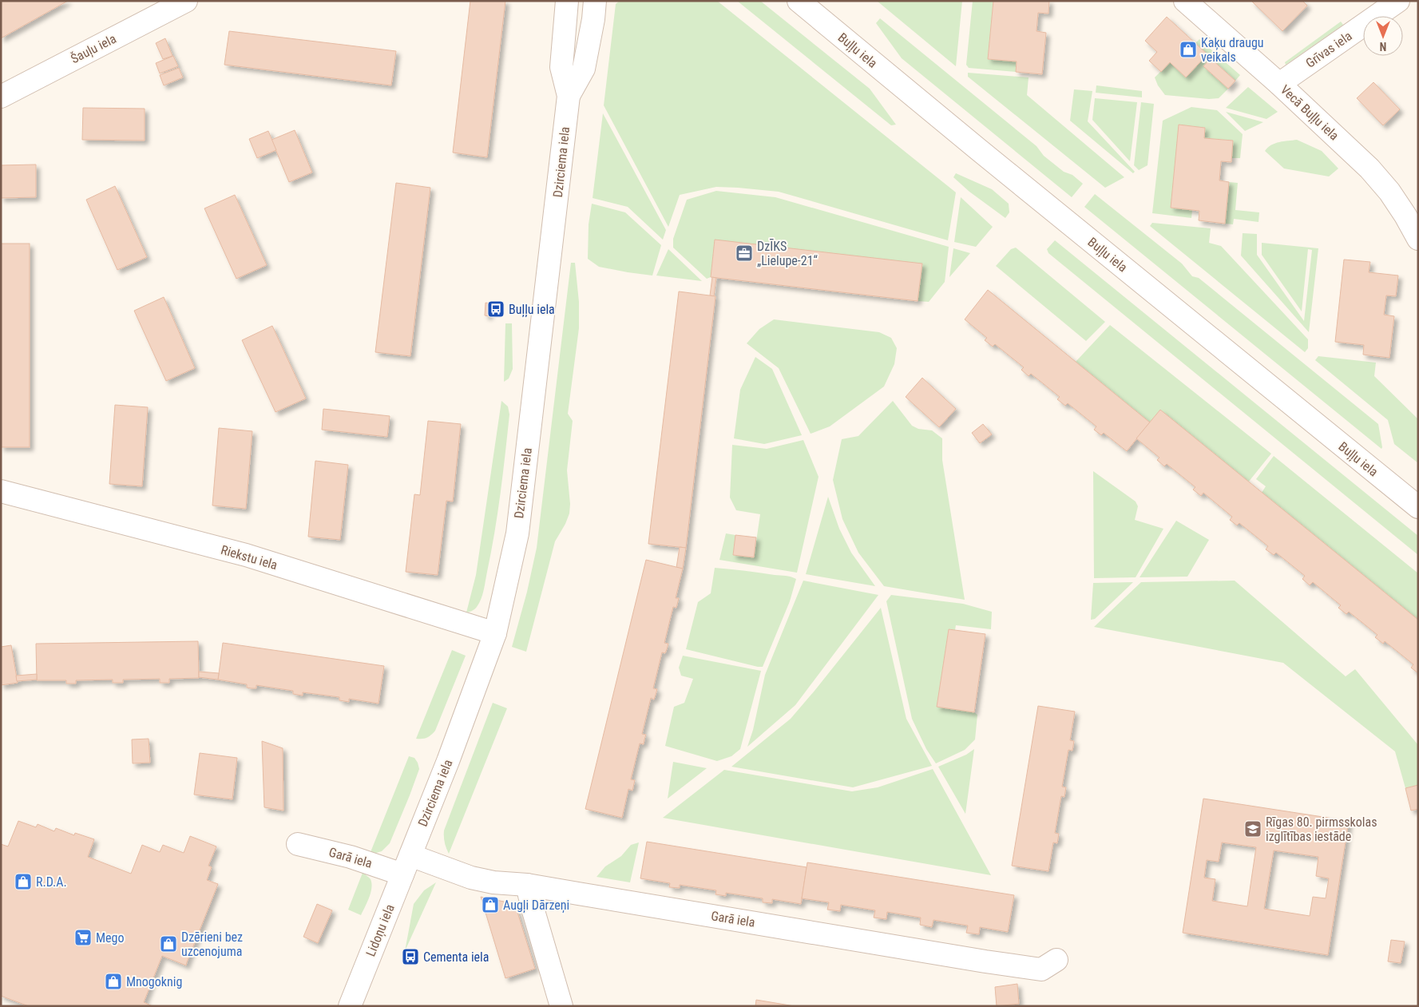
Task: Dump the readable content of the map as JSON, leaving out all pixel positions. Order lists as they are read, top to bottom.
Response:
{
  "streets": {
    "street": [
      "Šauļu iela",
      "Grīvas iela",
      "Buļļu iela",
      "Vecā Buļļu iela",
      "Dzirciema iela",
      "Riekstu iela",
      "Garā iela",
      "Lidoņu iela"
    ]
  },
  "crossings": [
    ["Grīvas iela", "Vecā Buļļu iela"],
    ["Dzirciema iela", "Riekstu iela"],
    ["Dzirciema iela", "Garā iela"],
    ["Dzirciema iela", "Lidoņu iela"],
    ["Garā iela", "Lidoņu iela"]
  ],
  "places": {
    "shop": [
      "Kaķu draugu veikals",
      "R.D.A.",
      "Augļi Dārzeņi",
      "Dzērieni bez uzcenojuma",
      "Mnogoknig"
    ],
    "office": ["DzĪKS „Lielupe-21“"],
    "bus stop": ["Buļļu iela", "Cementa iela"],
    "school or university": ["Rīgas 80. pirmsskolas izglītības iestāde"],
    "supermarket": ["Mego"]
  },
  "north": "bottom"
}
